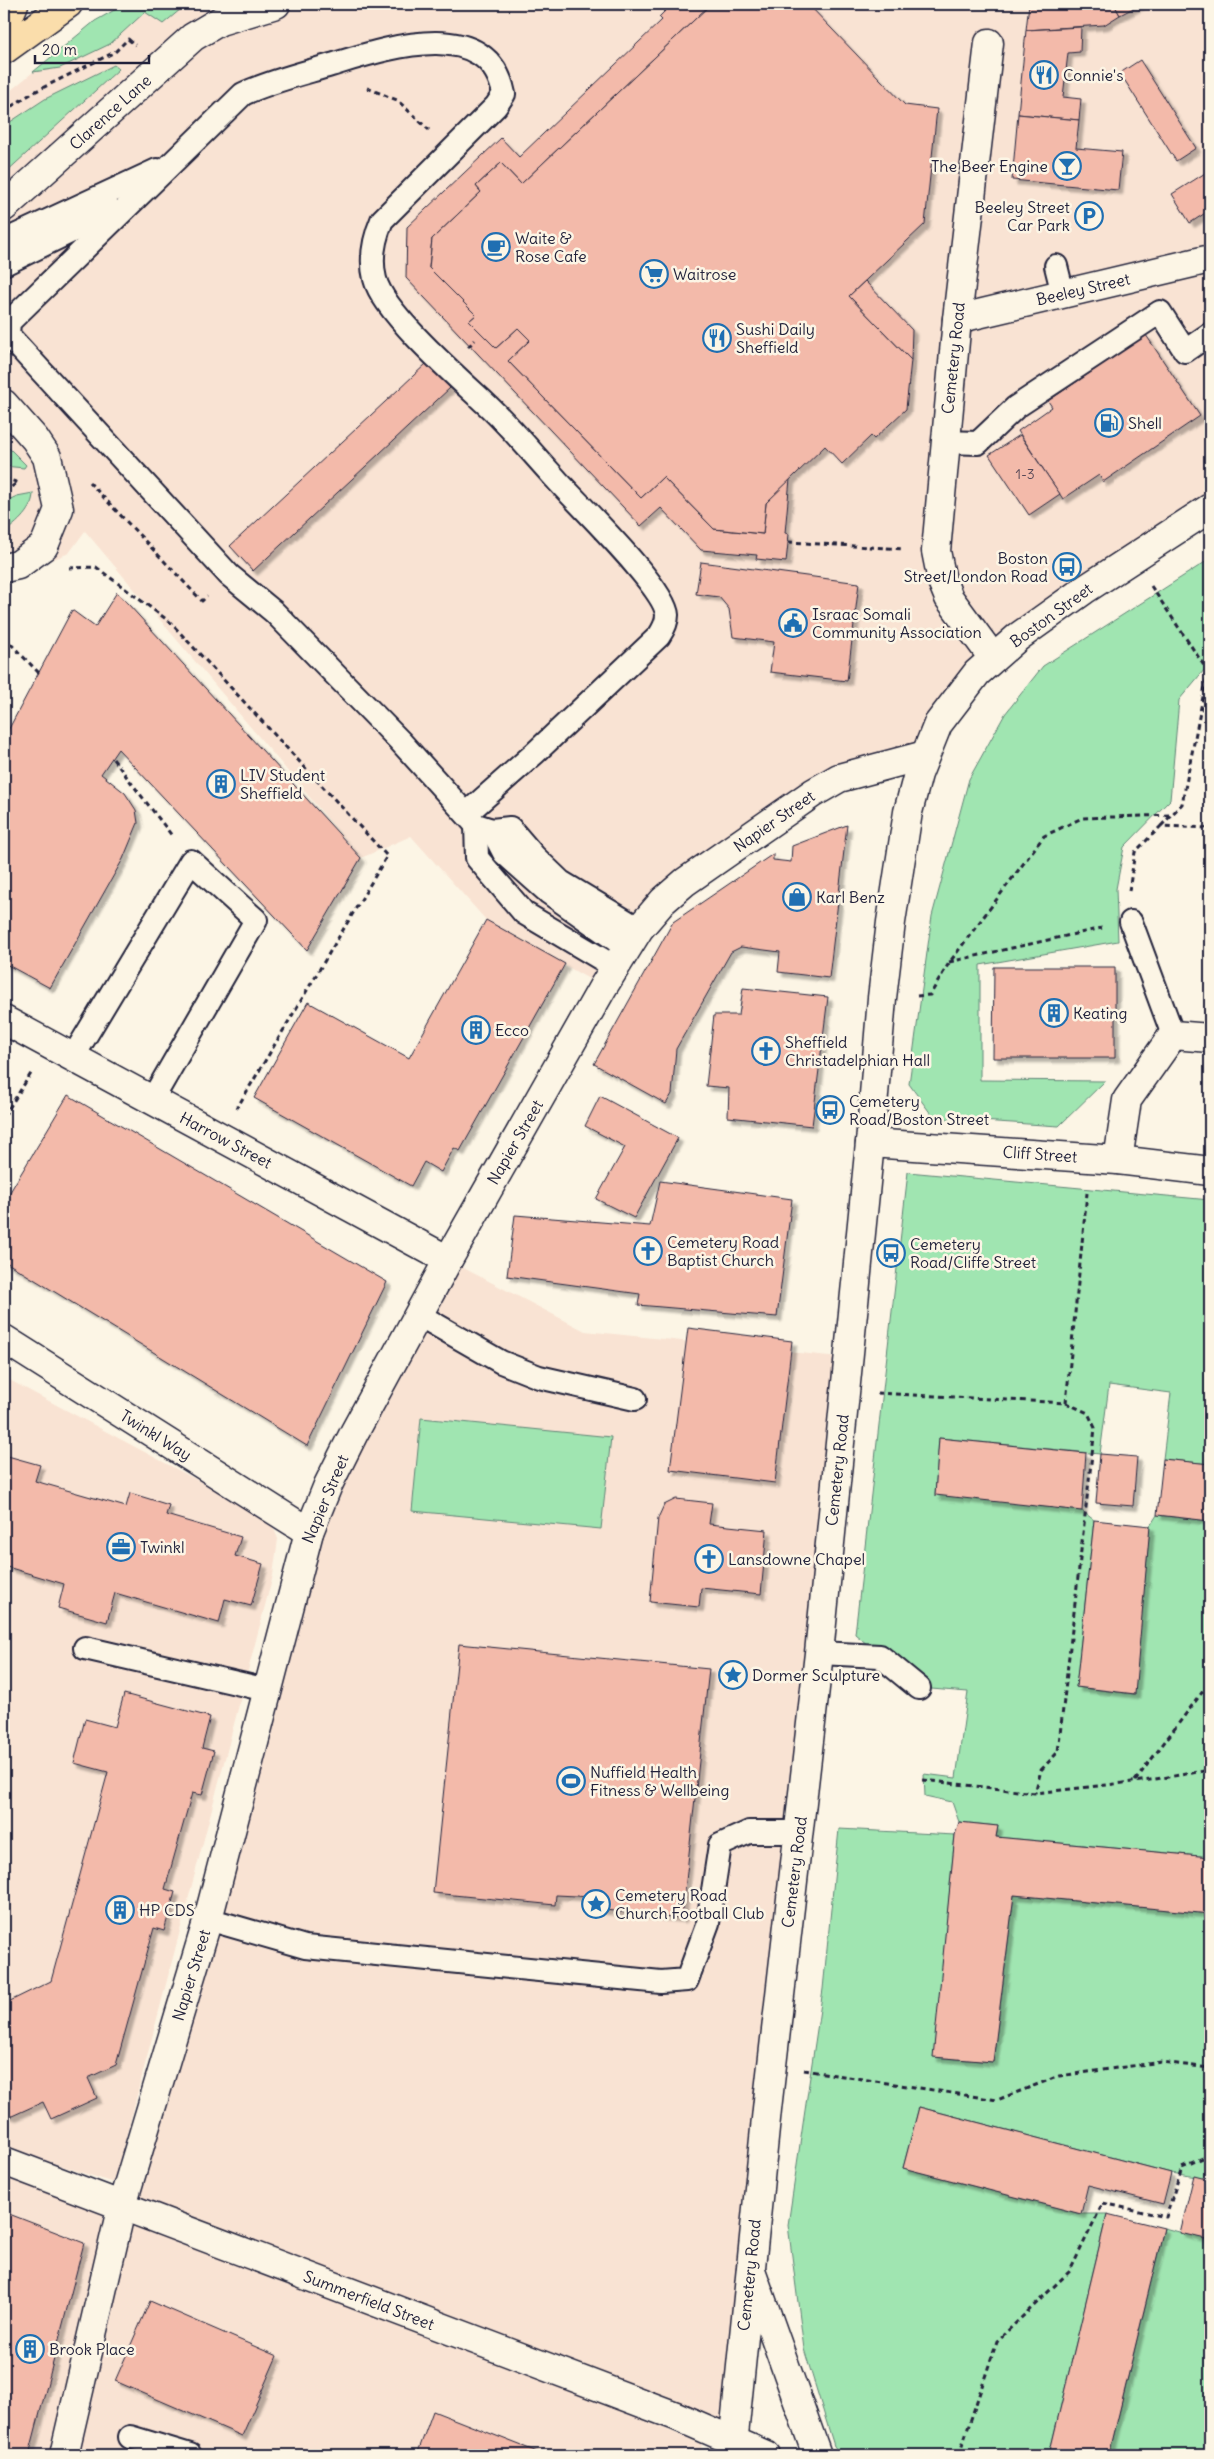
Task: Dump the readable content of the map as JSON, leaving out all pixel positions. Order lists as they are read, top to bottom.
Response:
{
  "streets": {
    "street": [
      "Clarence Lane",
      "Beeley Street",
      "Cemetery Road",
      "Boston Street",
      "Napier Street",
      "Harrow Street",
      "Cliff Street",
      "Twinkl Way",
      "Summerfield Street"
    ]
  },
  "crossings": [
    ["Beeley Street", "Cemetery Road"],
    ["Cemetery Road", "Boston Street"],
    ["Cemetery Road", "Napier Street"],
    ["Cemetery Road", "Cliff Street"],
    ["Cemetery Road", "Summerfield Street"],
    ["Boston Street", "Napier Street"],
    ["Napier Street", "Harrow Street"],
    ["Napier Street", "Twinkl Way"],
    ["Napier Street", "Summerfield Street"]
  ],
  "places": {
    "restaurant": ["Connie's", "Sushi Daily Sheffield"],
    "bar": ["The Beer Engine"],
    "parking": ["Beeley Street Car Park"],
    "cafe": ["Waite & Rose Cafe"],
    "supermarket": ["Waitrose"],
    "fuel station": ["Shell"],
    "bus stop": ["Boston Street/London Road", "Cemetery Road/Boston Street", "Cemetery Road/Cliffe Street"],
    "public building": ["Israac Somali Community Association"],
    "building": [
      "LIV Student Sheffield",
      "Keating",
      "Ecco",
      "HP CDS",
      "Brook Place"
    ],
    "shop": ["Karl Benz"],
    "church": ["Sheffield Christadelphian Hall", "Cemetery Road Baptist Church", "Lansdowne Chapel"],
    "office": ["Twinkl"],
    "place": ["Dormer Sculpture", "Cemetery Road Church Football Club"],
    "sports": ["Nuffield Health Fitness & Wellbeing"]
  },
  "house_numbers": ["1-3"],
  "scale_bar": "20 m"
}
